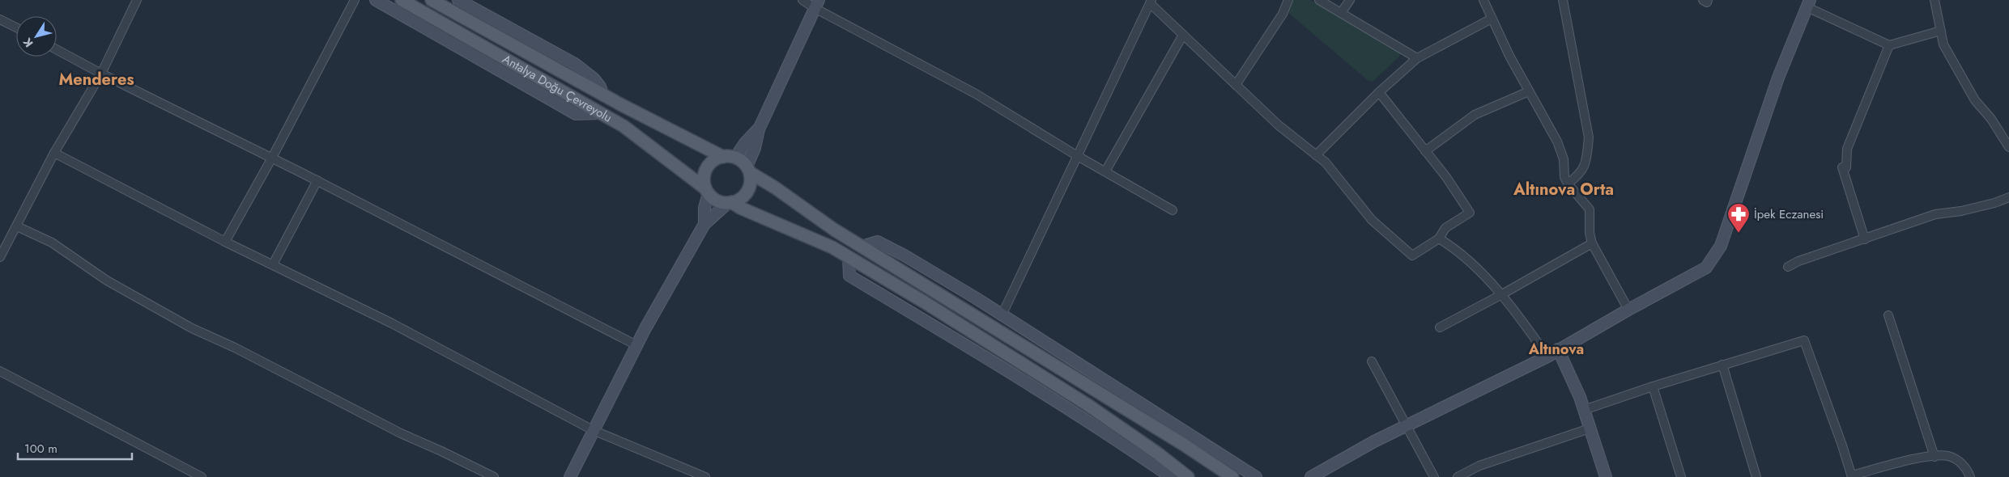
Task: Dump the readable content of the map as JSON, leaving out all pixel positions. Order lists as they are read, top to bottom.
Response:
{
  "streets": {
    "main road": ["Antalya Doğu Çevreyolu"]
  },
  "districts": ["Menderes", "Altınova Orta", "Altınova"],
  "places": {
    "pharmacy": ["İpek Eczanesi"]
  },
  "scale_bar": "100 m",
  "north": "bottom left"
}
